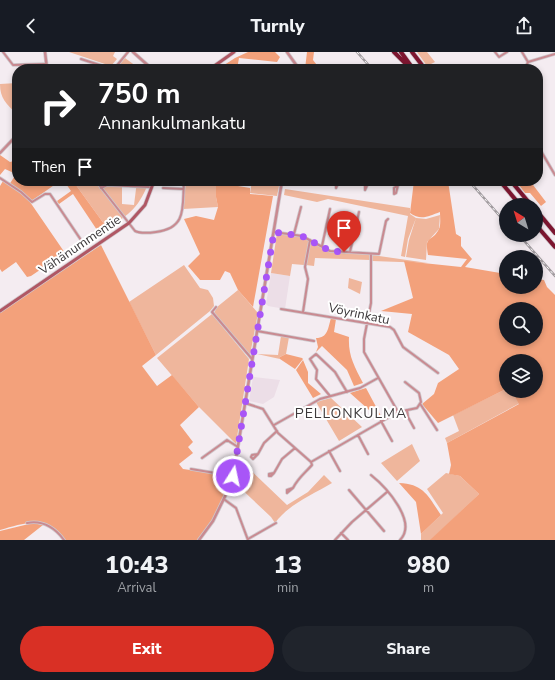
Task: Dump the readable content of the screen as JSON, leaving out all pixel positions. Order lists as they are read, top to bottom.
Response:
{
  "streets": {
    "main road": ["Vähänummentie"],
    "street": ["Vöyrinkatu"]
  },
  "districts": ["PELLONKULMA"],
  "north": "top left",
  "page": {
    "header": "Turnly",
    "turn": ["750 m", "Annankulmankatu"],
    "then": "Then",
    "eta": [
      "10:43",
      "Arrival",
      "13",
      "min",
      "980",
      "m"
    ],
    "buttons": ["Exit", "Share"]
  }
}
